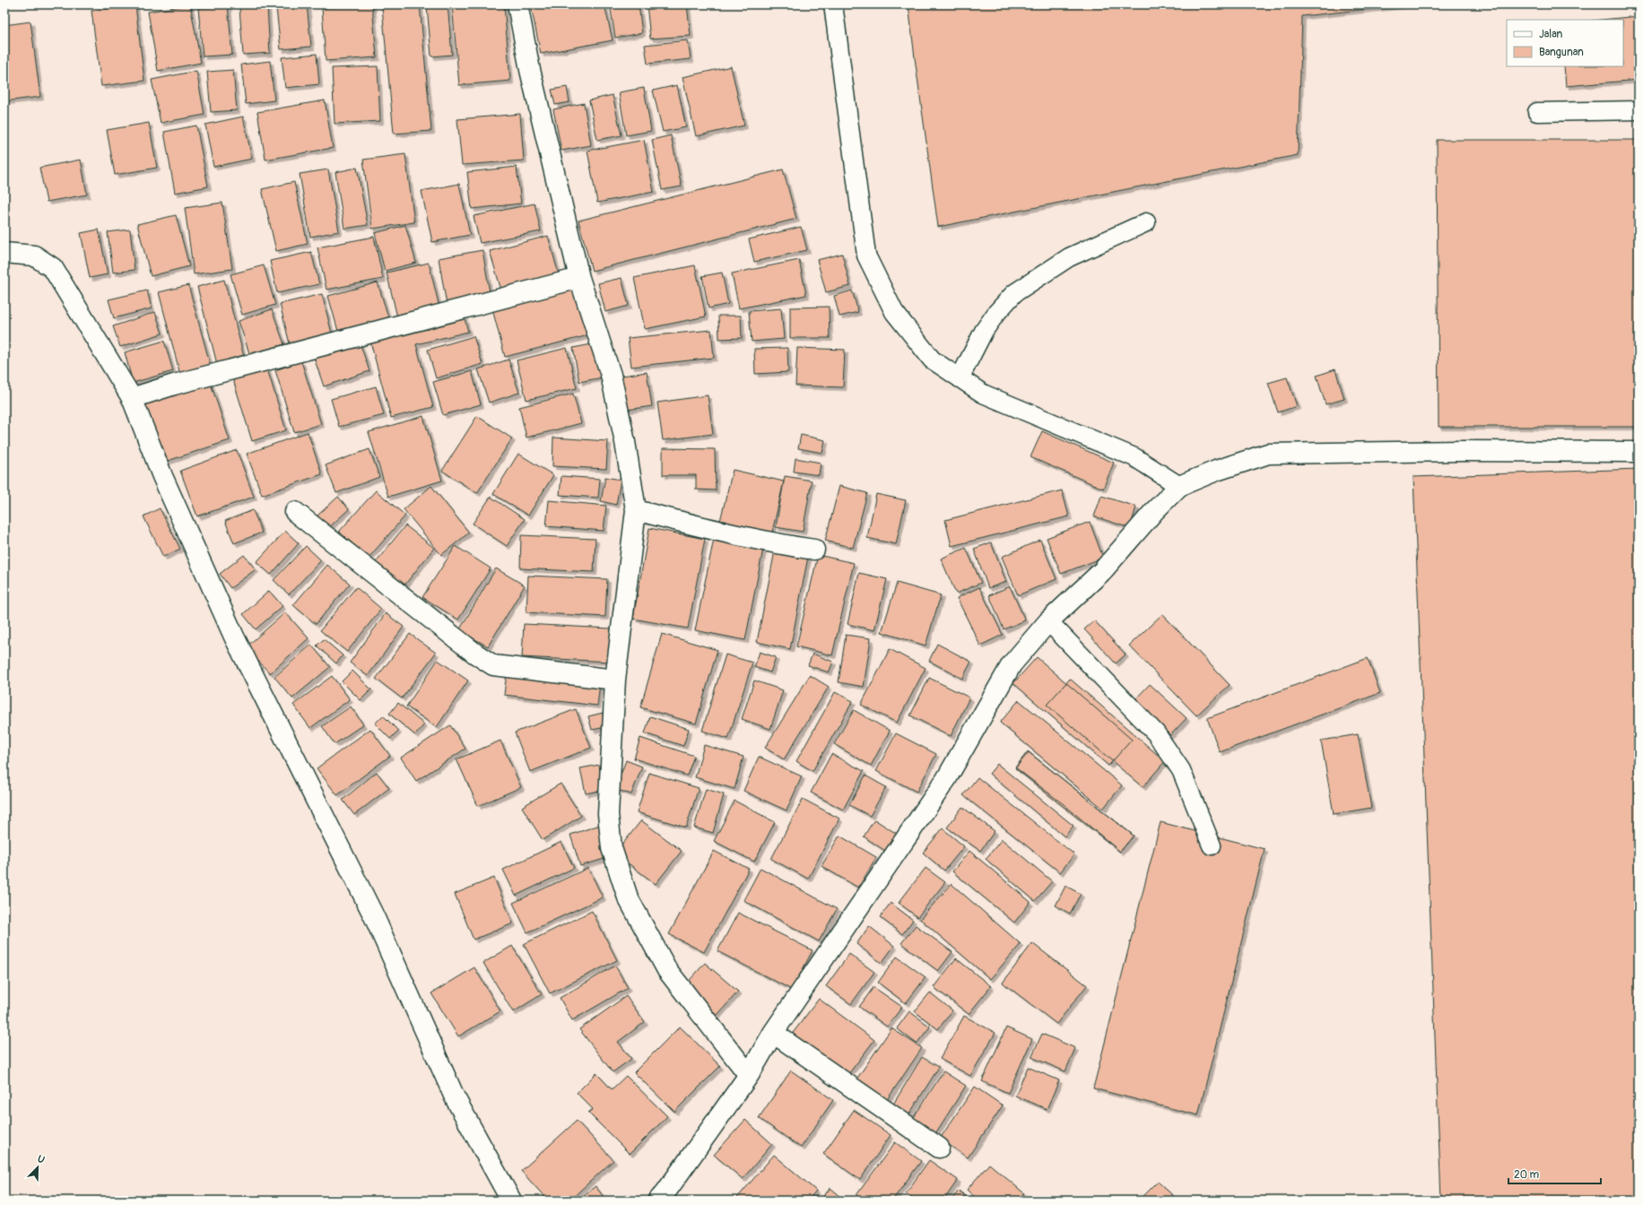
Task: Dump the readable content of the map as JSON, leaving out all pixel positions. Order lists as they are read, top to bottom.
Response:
{
  "legend": ["Jalan", "Bangunan"],
  "scale_bar": "20 m",
  "north": "top right"
}
